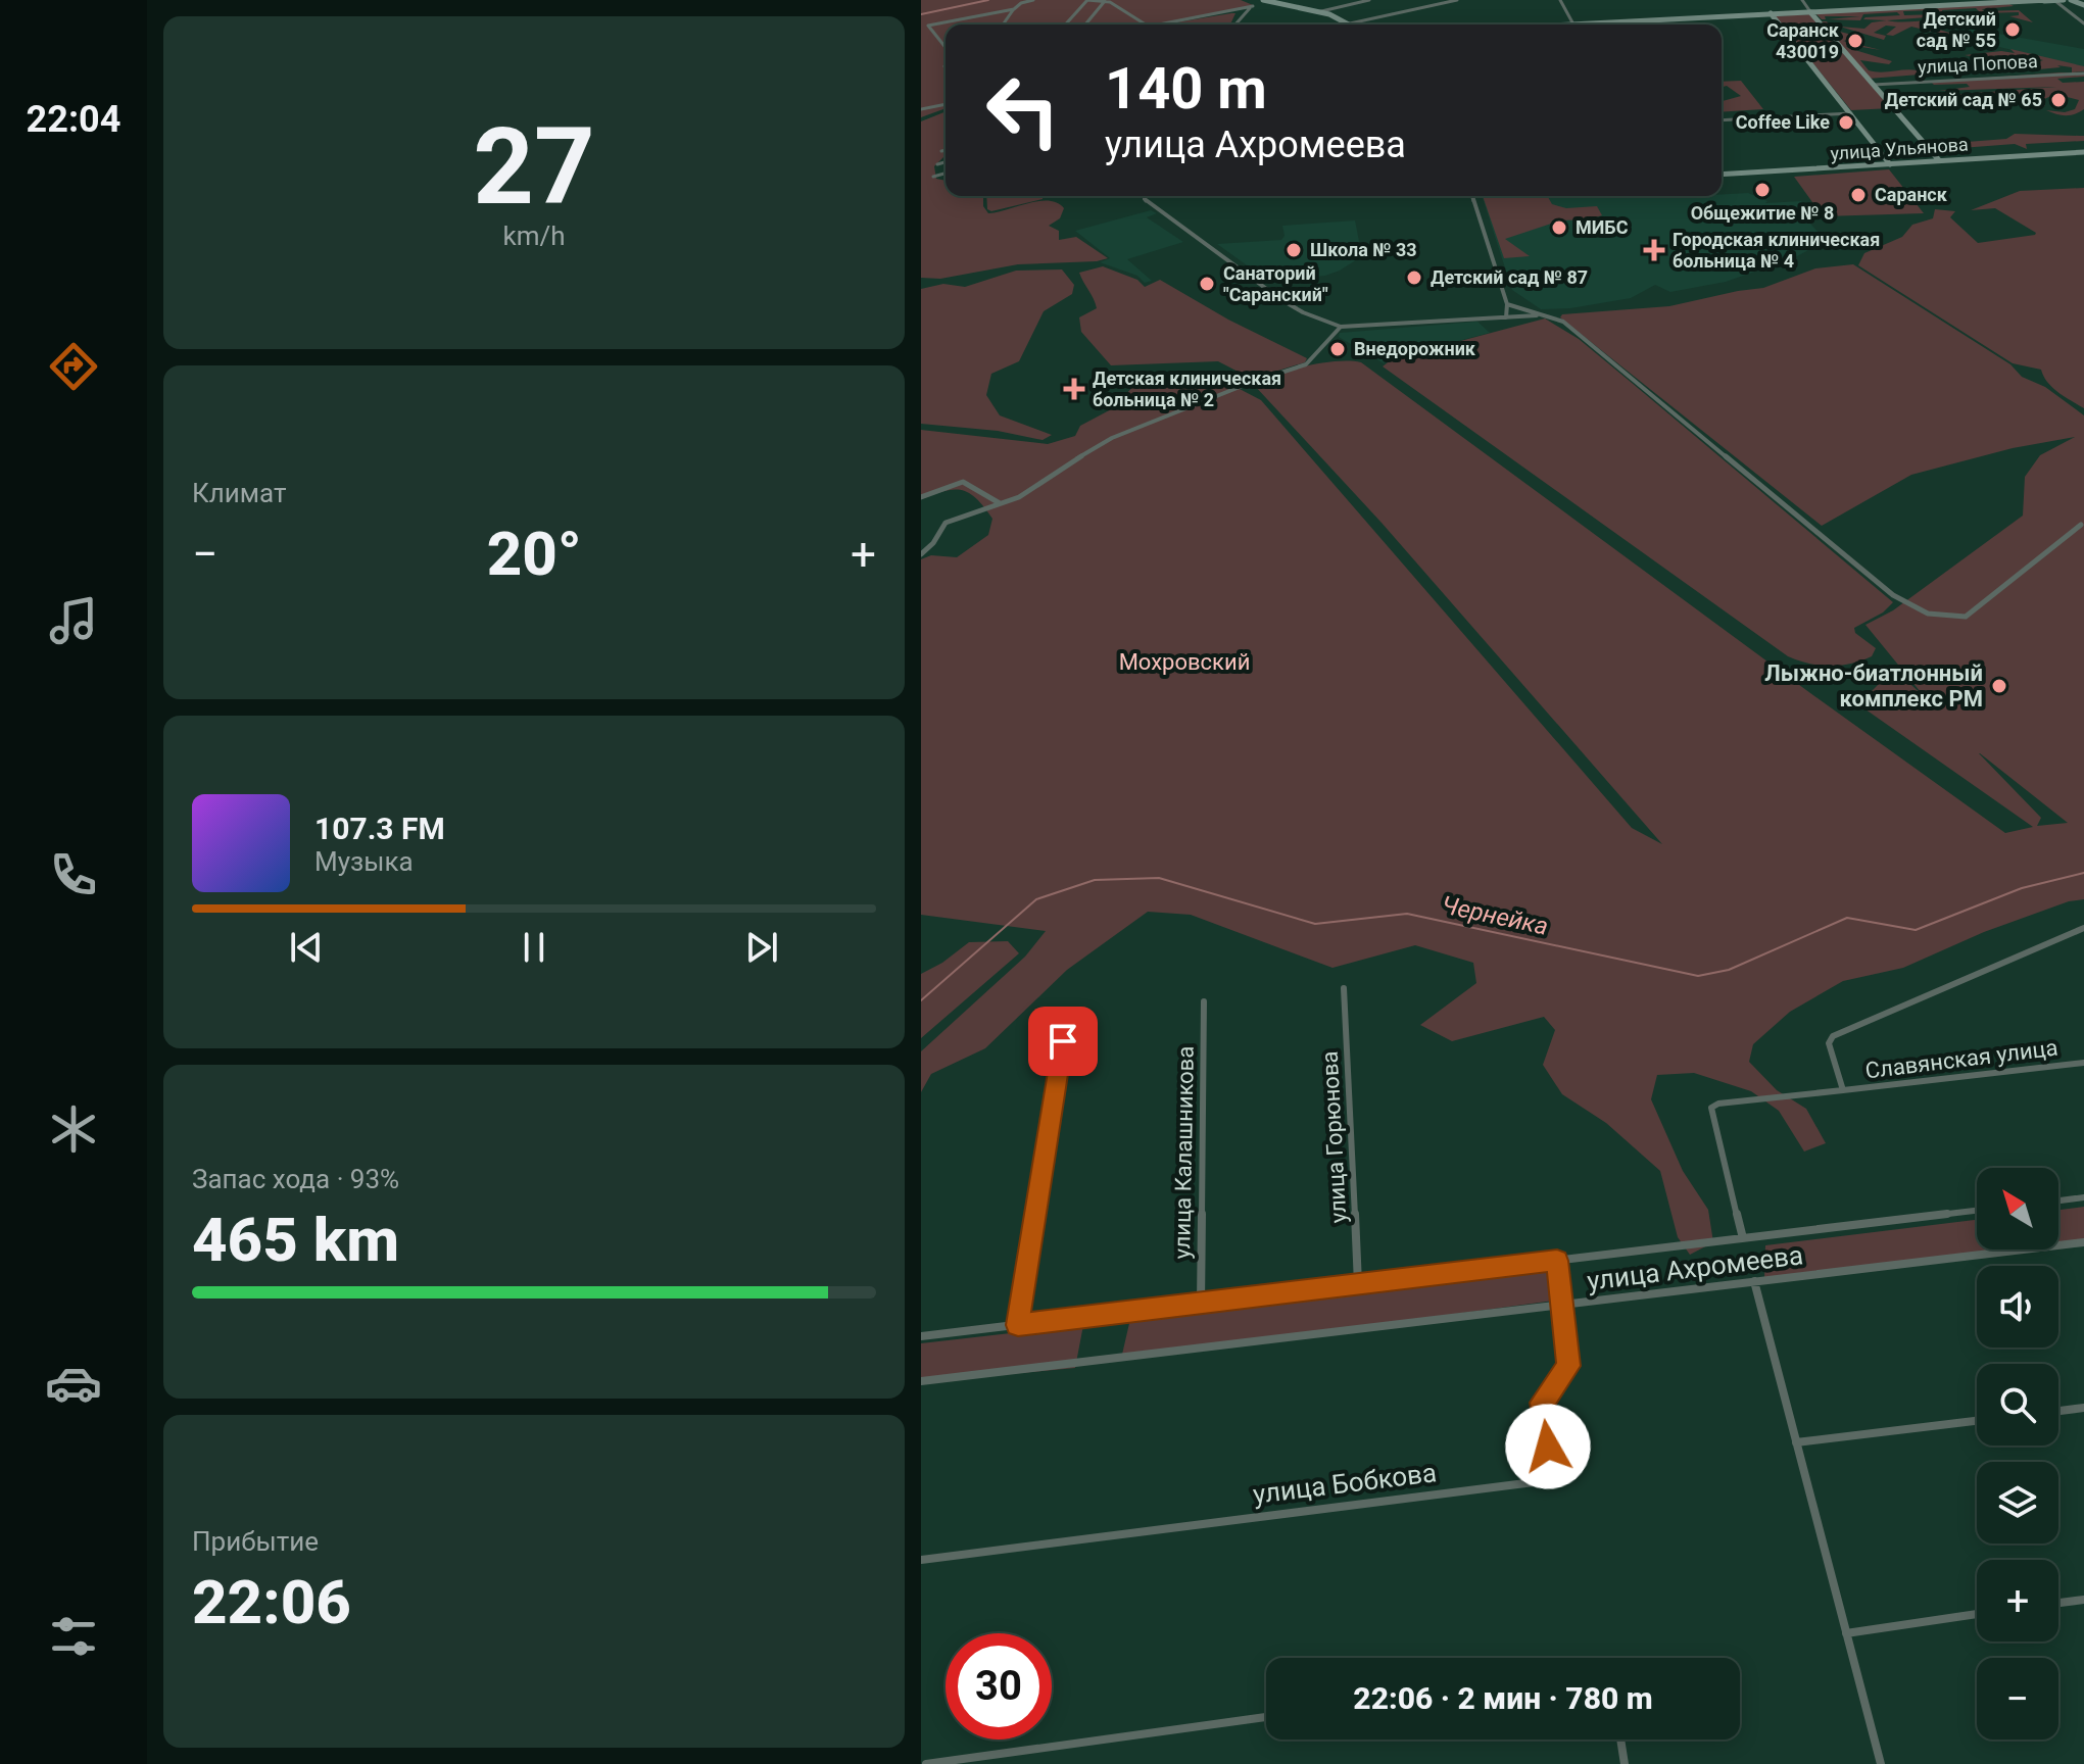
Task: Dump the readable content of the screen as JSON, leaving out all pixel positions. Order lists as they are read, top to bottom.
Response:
{
  "streets": {
    "main road": ["улица Ульянова"],
    "street": [
      "улица Попова",
      "Славянская улица",
      "улица Горюнова",
      "улица Калашникова",
      "улица Ахромеева",
      "улица Бобкова"
    ]
  },
  "crossings": [
    ["Славянская улица", "улица Ахромеева"],
    ["улица Горюнова", "улица Ахромеева"],
    ["улица Калашникова", "улица Ахромеева"],
    ["улица Ахромеева", "улица Бобкова"]
  ],
  "water": ["Чернейка"],
  "parks": ["Мохровский"],
  "places": {
    "other": [
      "Детский сад № 55",
      "Саранск 430019",
      "Детский сад № 65",
      "Coffee Like",
      "Общежитие № 8",
      "Саранск",
      "МИБС",
      "Школа № 33",
      "Детский сад № 87",
      "Санаторий \"Саранский\"",
      "Внедорожник",
      "Лыжно-биатлонный комплекс РМ"
    ],
    "health": ["Городская клиническая больница № 4", "Детская клиническая больница № 2"]
  },
  "north": "top left",
  "page": {
    "tabs": "22:04",
    "tile": [
      ["27", "km/h"],
      "Климат",
      ["Запас хода · 93%", "465 km"],
      ["Прибытие", "22:06"]
    ],
    "turn": ["140 m", "улица Ахромеева"],
    "heat": ["−", "20°", "+"],
    "song": ["107.3 FM", "Музыка"],
    "map_buttons": ["+", "−"],
    "limit": "30",
    "trip": "22:06 · 2 мин · 780 m"
  }
}
